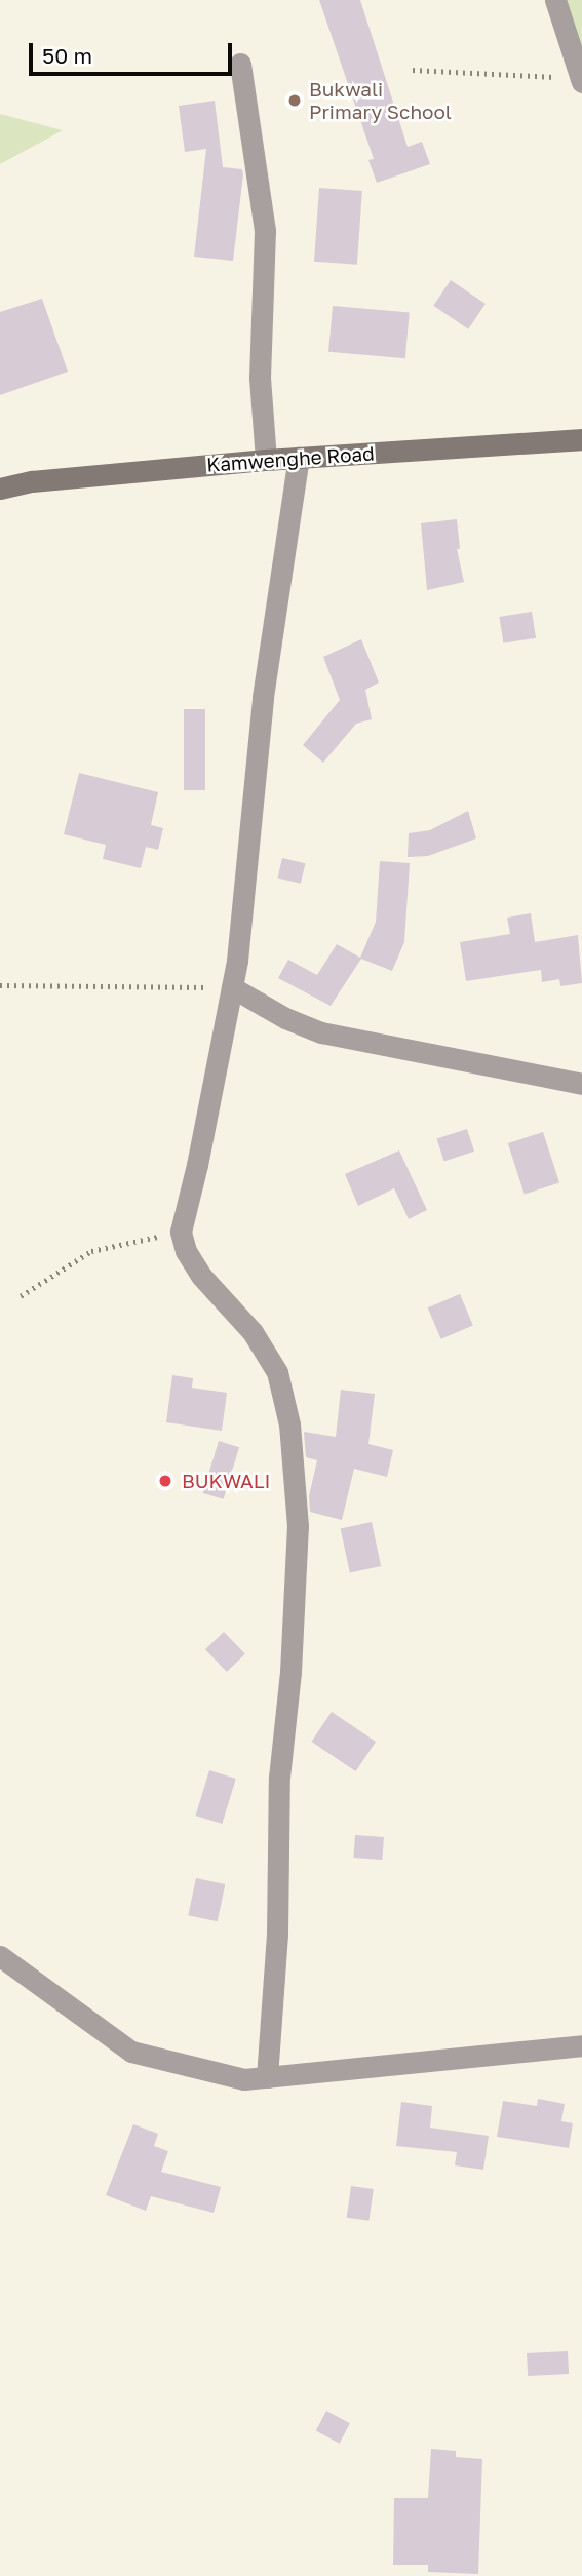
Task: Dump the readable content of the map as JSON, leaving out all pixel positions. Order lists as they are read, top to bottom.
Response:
{
  "streets": {
    "main road": ["Kamwenghe Road"]
  },
  "places": ["Bukwali Primary School", "BUKWALI"],
  "scale_bar": "50 m"
}
